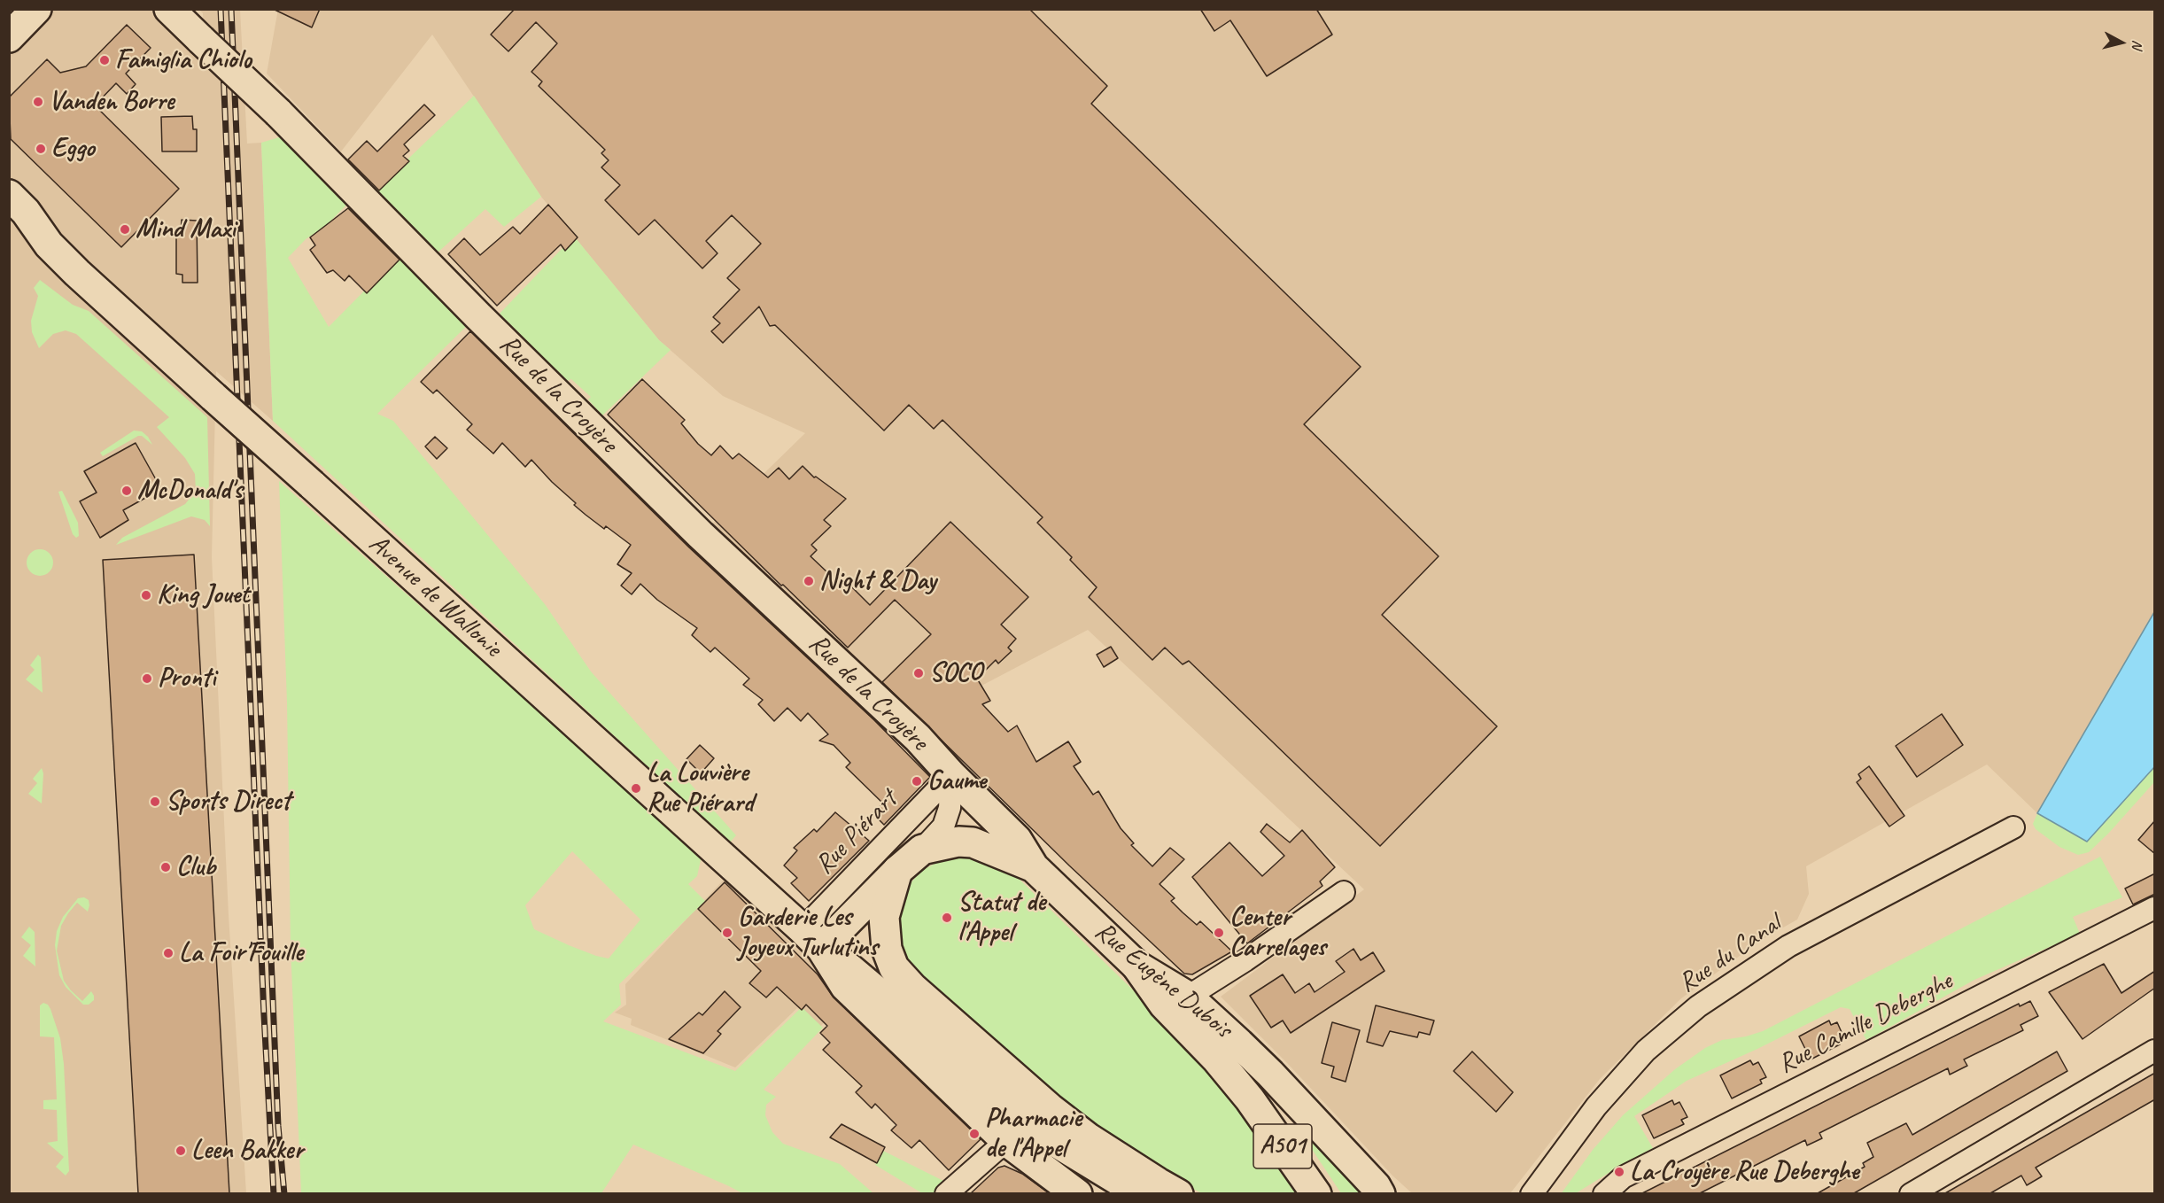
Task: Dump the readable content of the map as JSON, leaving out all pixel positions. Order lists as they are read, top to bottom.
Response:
{
  "streets": {
    "main road": [
      "Rue de la Croyère",
      "Avenue de Wallonie",
      "Rue Eugène Dubois",
      "A501"
    ],
    "street": ["Rue Piérart", "Rue du Canal", "Rue Camille Deberghe"]
  },
  "crossings": [
    ["Rue de la Croyère", "Rue Piérart"],
    ["Rue de la Croyère", "Rue Eugène Dubois"],
    ["Avenue de Wallonie", "Rue Piérart"],
    ["Rue Piérart", "Rue Eugène Dubois"],
    ["Rue Eugène Dubois", "A501"]
  ],
  "places": [
    "Famiglia Chiolo",
    "Vanden Borre",
    "Eggo",
    "Mind Maxi",
    "McDonald's",
    "Night & Day",
    "King Jouet",
    "SOCO",
    "Pronti",
    "Gaume",
    "La Louvière Rue Piérard",
    "Sports Direct",
    "Club",
    "Statut de l'Appel",
    "Garderie Les Joyeux Turlutins",
    "Center Carrelages",
    "La Foir'Fouille",
    "Pharmacie de l'Appel",
    "Leen Bakker",
    "La Croyère Rue Deberghe"
  ],
  "north": "right"
}
